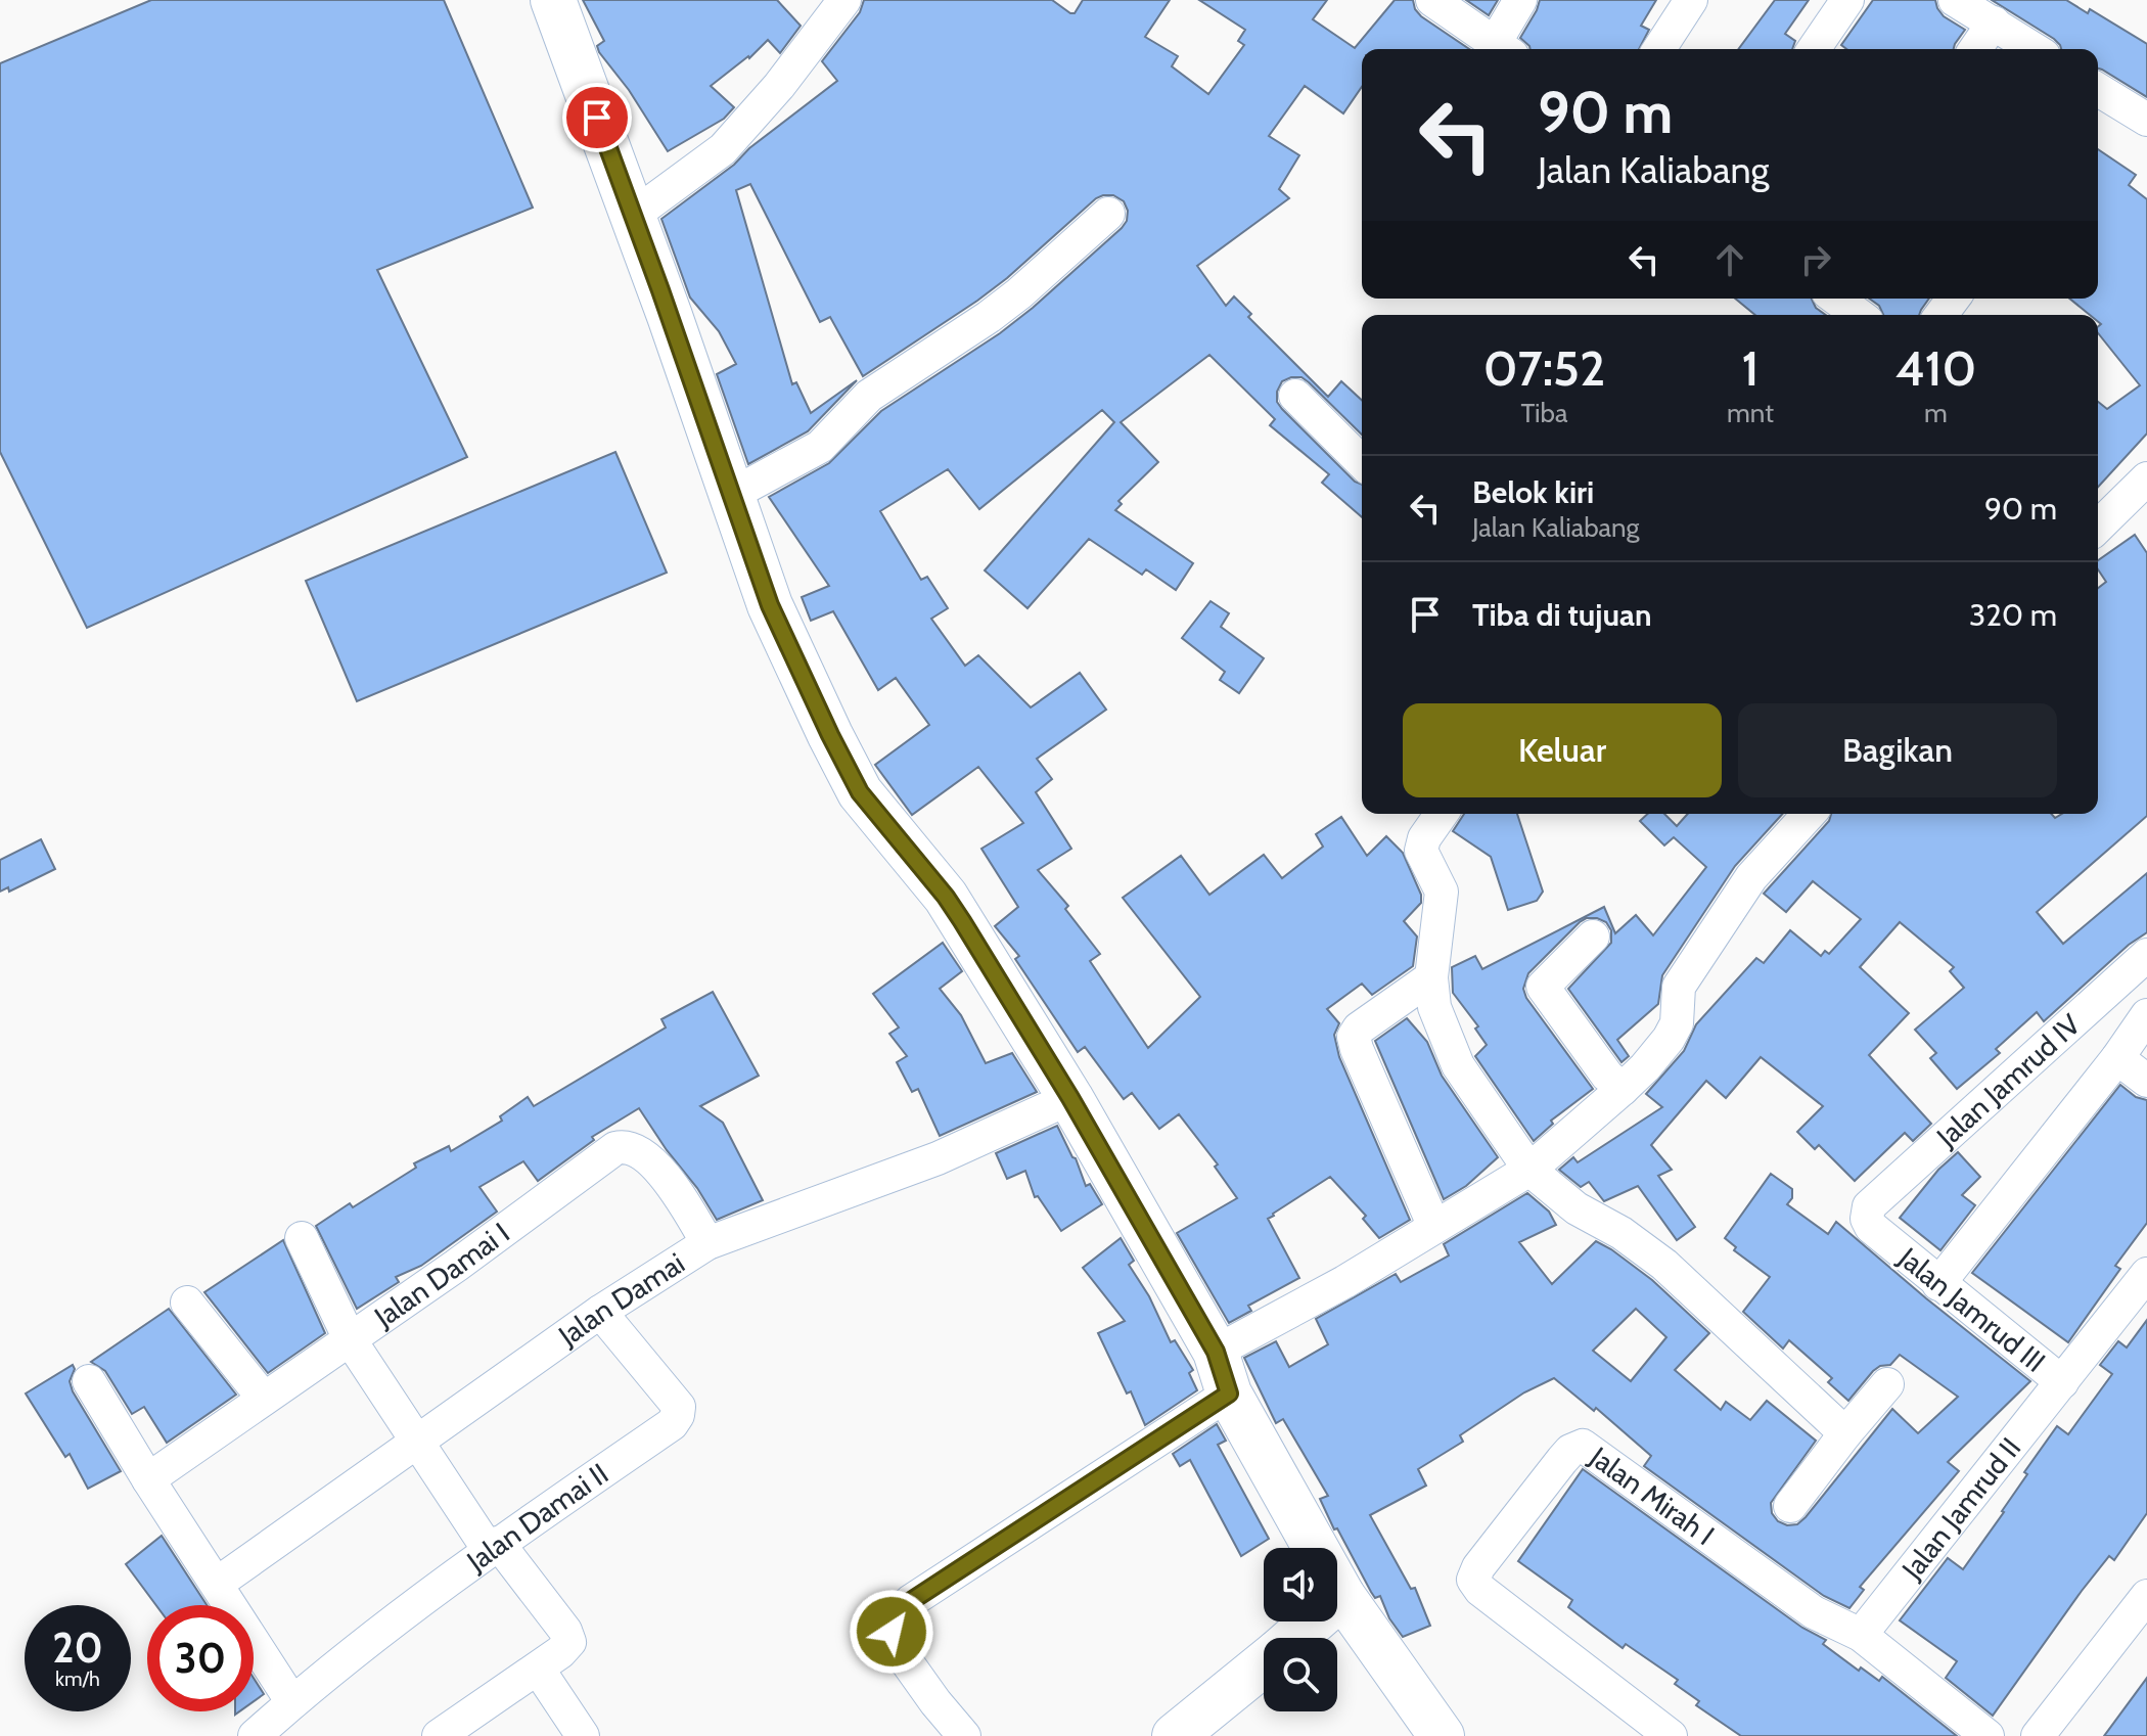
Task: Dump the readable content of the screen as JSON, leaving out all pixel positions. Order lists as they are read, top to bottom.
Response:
{
  "streets": {
    "street": [
      "Jalan Jamrud IV",
      "Jalan Damai I",
      "Jalan Damai",
      "Jalan Jamrud III",
      "Jalan Mirah I",
      "Jalan Jamrud II",
      "Jalan Damai II"
    ]
  },
  "crossings": [
    ["Jalan Jamrud IV", "Jalan Jamrud III"],
    ["Jalan Damai I", "Jalan Damai"],
    ["Jalan Damai", "Jalan Damai II"],
    ["Jalan Jamrud III", "Jalan Jamrud II"],
    ["Jalan Mirah I", "Jalan Jamrud II"]
  ],
  "page": {
    "turn": ["90 m", "Jalan Kaliabang"],
    "eta": [
      "07:52",
      "Tiba",
      "1",
      "mnt",
      "410",
      "m"
    ],
    "list": [
      {
        "name": "Belok kiri",
        "note": "Jalan Kaliabang",
        "value": "90 m"
      },
      {
        "name": "Tiba di tujuan",
        "value": "320 m"
      }
    ],
    "buttons": ["Keluar", "Bagikan"],
    "speed": "20 km/h",
    "limit": "30"
  }
}
